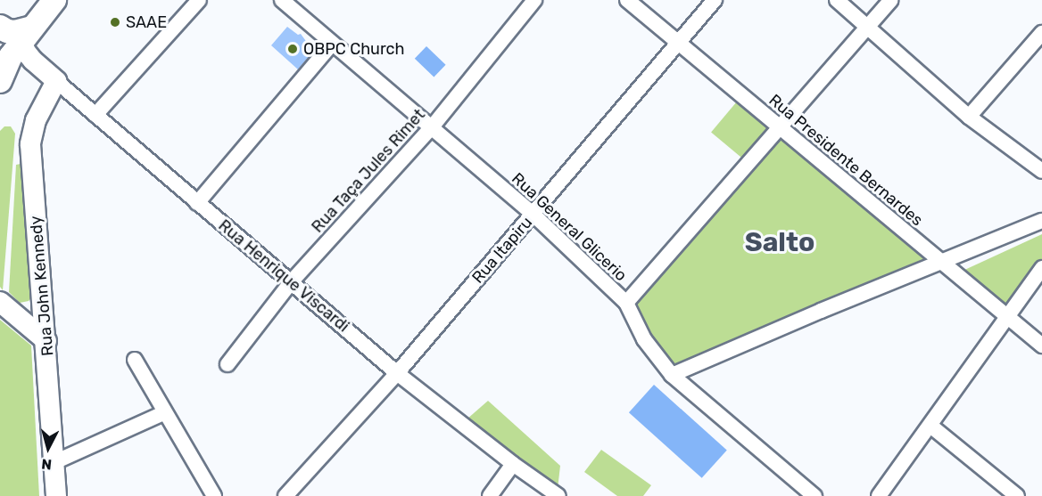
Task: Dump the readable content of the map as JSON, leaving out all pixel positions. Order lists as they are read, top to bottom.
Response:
{
  "streets": {
    "street": [
      "Rua Presidente Bernardes",
      "Rua Taça Jules Rimet",
      "Rua General Glicerio",
      "Rua Itapiru",
      "Rua Henrique Viscardi",
      "Rua John Kennedy"
    ]
  },
  "crossings": [
    ["Rua Presidente Bernardes", "Rua Itapiru"],
    ["Rua Taça Jules Rimet", "Rua General Glicerio"],
    ["Rua Taça Jules Rimet", "Rua Henrique Viscardi"],
    ["Rua General Glicerio", "Rua Itapiru"],
    ["Rua Itapiru", "Rua Henrique Viscardi"],
    ["Rua Henrique Viscardi", "Rua John Kennedy"]
  ],
  "districts": ["Salto"],
  "places": ["SAAE", "OBPC Church"],
  "north": "bottom"
}
